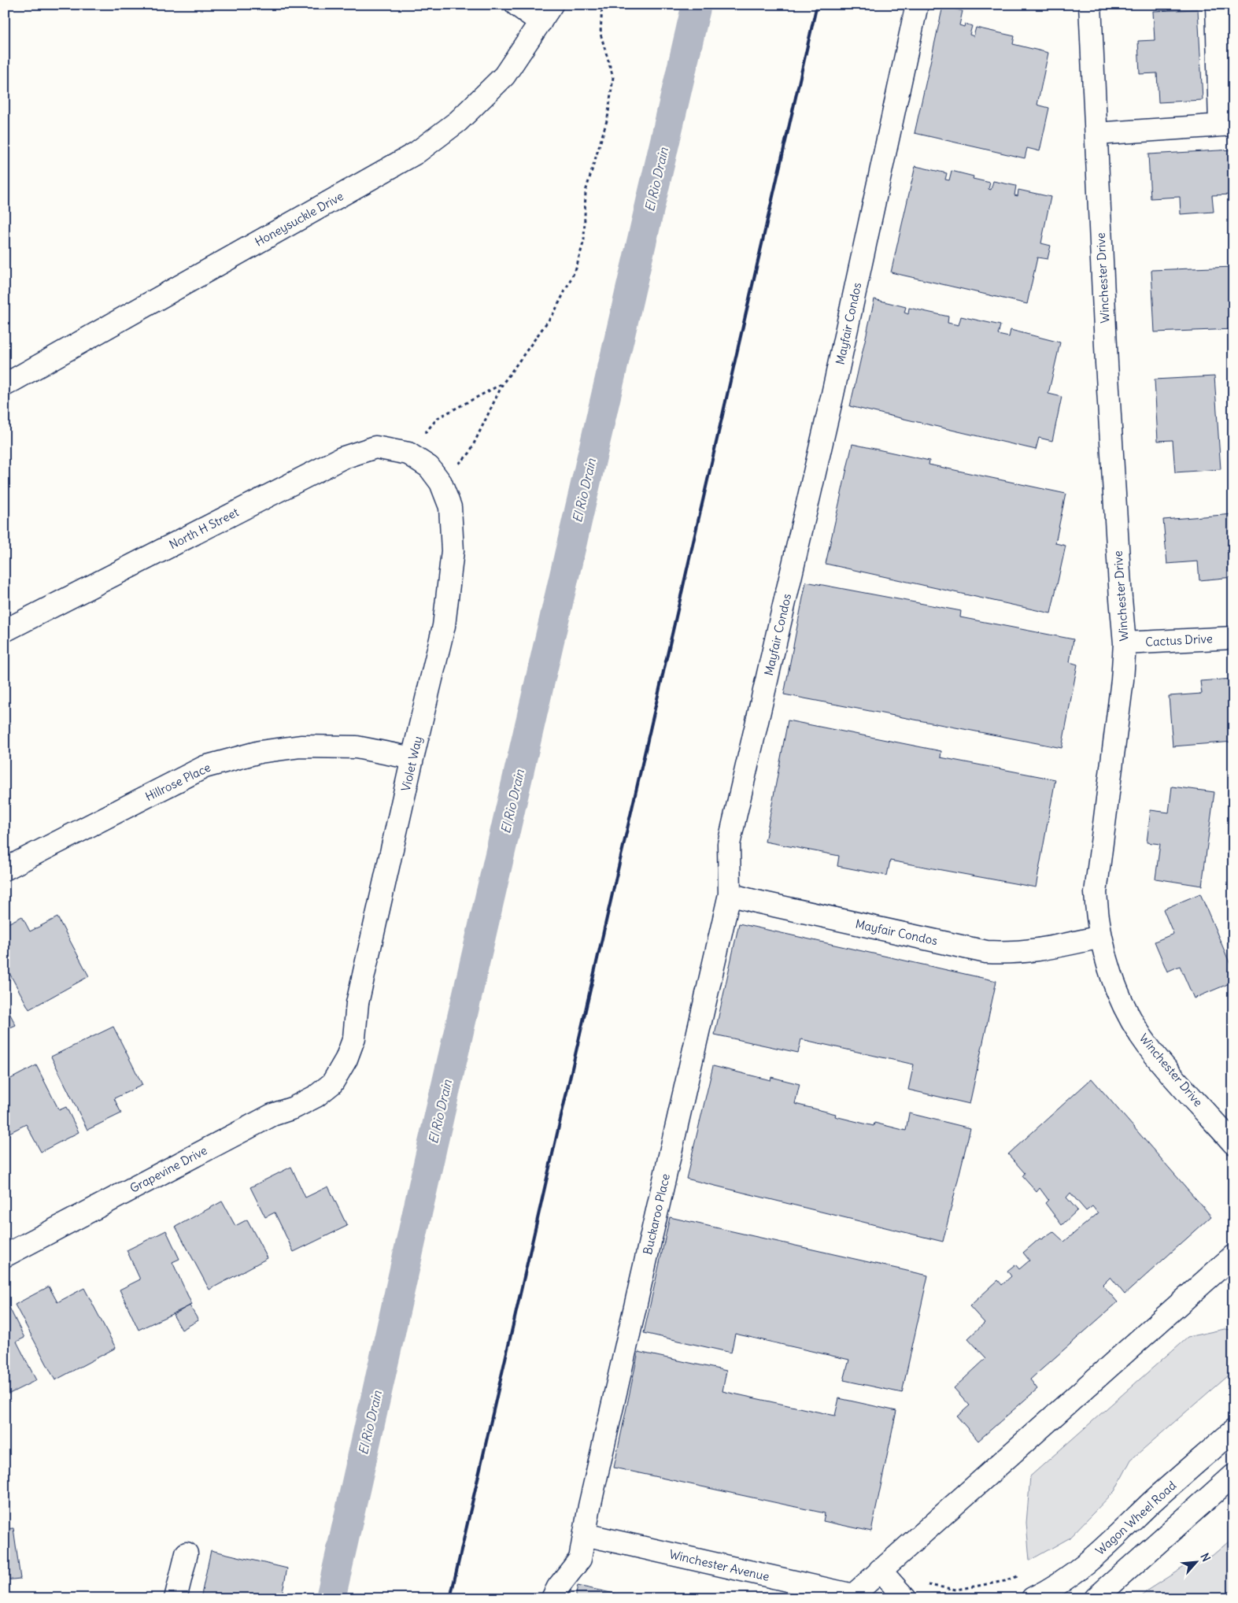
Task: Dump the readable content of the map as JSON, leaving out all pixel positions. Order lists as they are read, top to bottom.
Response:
{
  "streets": {
    "street": [
      "Honeysuckle Drive",
      "Winchester Drive",
      "Mayfair Condos",
      "North H Street",
      "Cactus Drive",
      "Violet Way",
      "Hillrose Place",
      "Grapevine Drive",
      "Buckaroo Place",
      "Wagon Wheel Road",
      "Winchester Avenue"
    ]
  },
  "crossings": [
    ["Winchester Drive", "Mayfair Condos"],
    ["Winchester Drive", "Cactus Drive"],
    ["Mayfair Condos", "Buckaroo Place"],
    ["North H Street", "Violet Way"],
    ["Violet Way", "Hillrose Place"],
    ["Violet Way", "Grapevine Drive"],
    ["Buckaroo Place", "Winchester Avenue"]
  ],
  "water": ["El Rio Drain"],
  "north": "top right"
}
